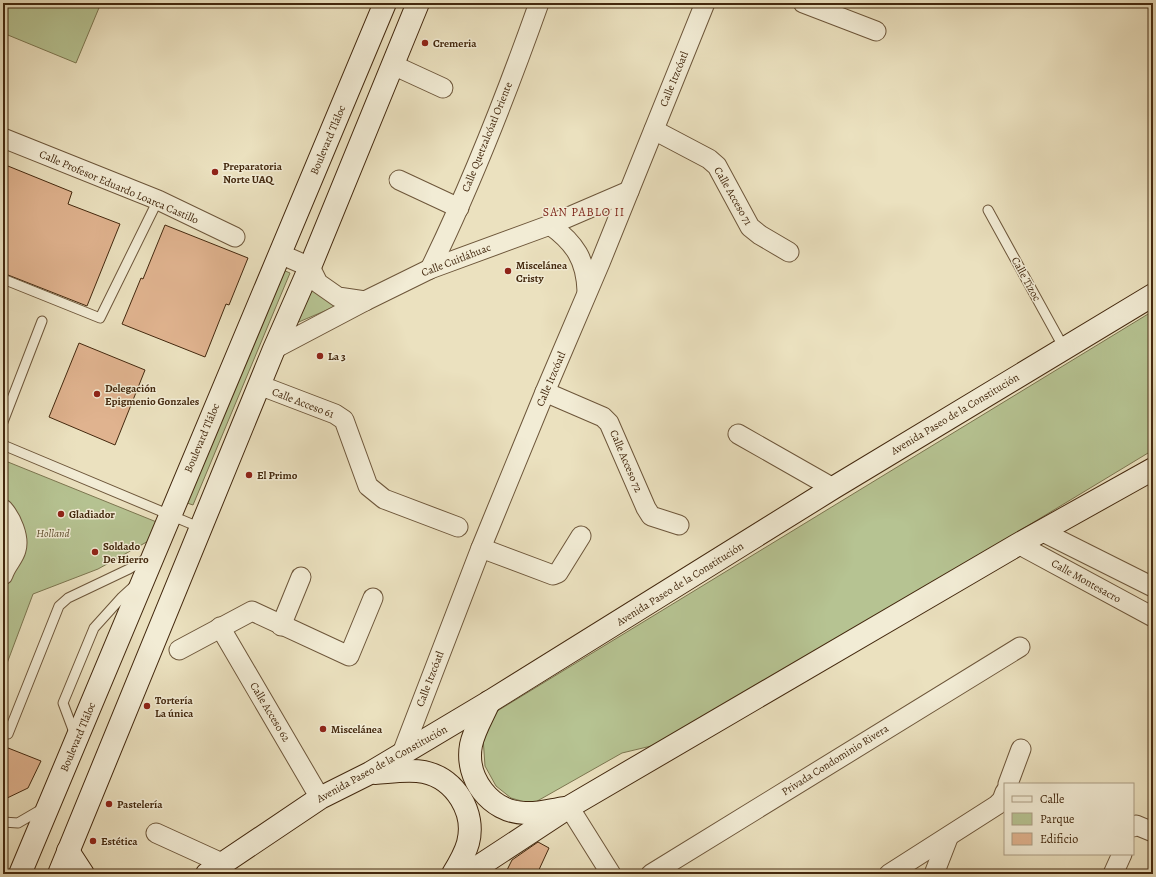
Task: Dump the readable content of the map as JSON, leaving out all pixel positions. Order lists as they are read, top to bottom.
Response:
{
  "streets": {
    "street": [
      "Calle Itzcóatl",
      "Calle Quetzalcóatl Oriente",
      "Boulevard Tláloc",
      "Calle Profesor Eduardo Loarca Castillo",
      "Calle Acceso 71",
      "Calle Cuitláhuac",
      "Calle Acceso 61",
      "Avenida Paseo de la Constitución",
      "Calle Acceso 72",
      "Calle Montesacro",
      "Calle Acceso 62",
      "Privada Condominio Rivera"
    ],
    "lane": ["Calle Tízoc"]
  },
  "crossings": [
    ["Calle Itzcóatl", "Calle Acceso 71"],
    ["Calle Itzcóatl", "Calle Cuitláhuac"],
    ["Calle Itzcóatl", "Avenida Paseo de la Constitución"],
    ["Calle Itzcóatl", "Calle Acceso 72"],
    ["Calle Quetzalcóatl Oriente", "Calle Cuitláhuac"],
    ["Calle Tízoc", "Avenida Paseo de la Constitución"],
    ["Avenida Paseo de la Constitución", "Calle Acceso 62"]
  ],
  "districts": ["SAN PABLO II"],
  "parks": ["Holland"],
  "places": [
    "Cremeria",
    "Preparatoria Norte UAQ",
    "Miscelánea Cristy",
    "La 3",
    "Delegación Epigmenio Gonzales",
    "El Primo",
    "Gladiador",
    "Soldado De Hierro",
    "Tortería La única",
    "Miscelánea",
    "Pastelería",
    "Estética"
  ],
  "legend": ["Calle", "Parque", "Edificio"]
}
